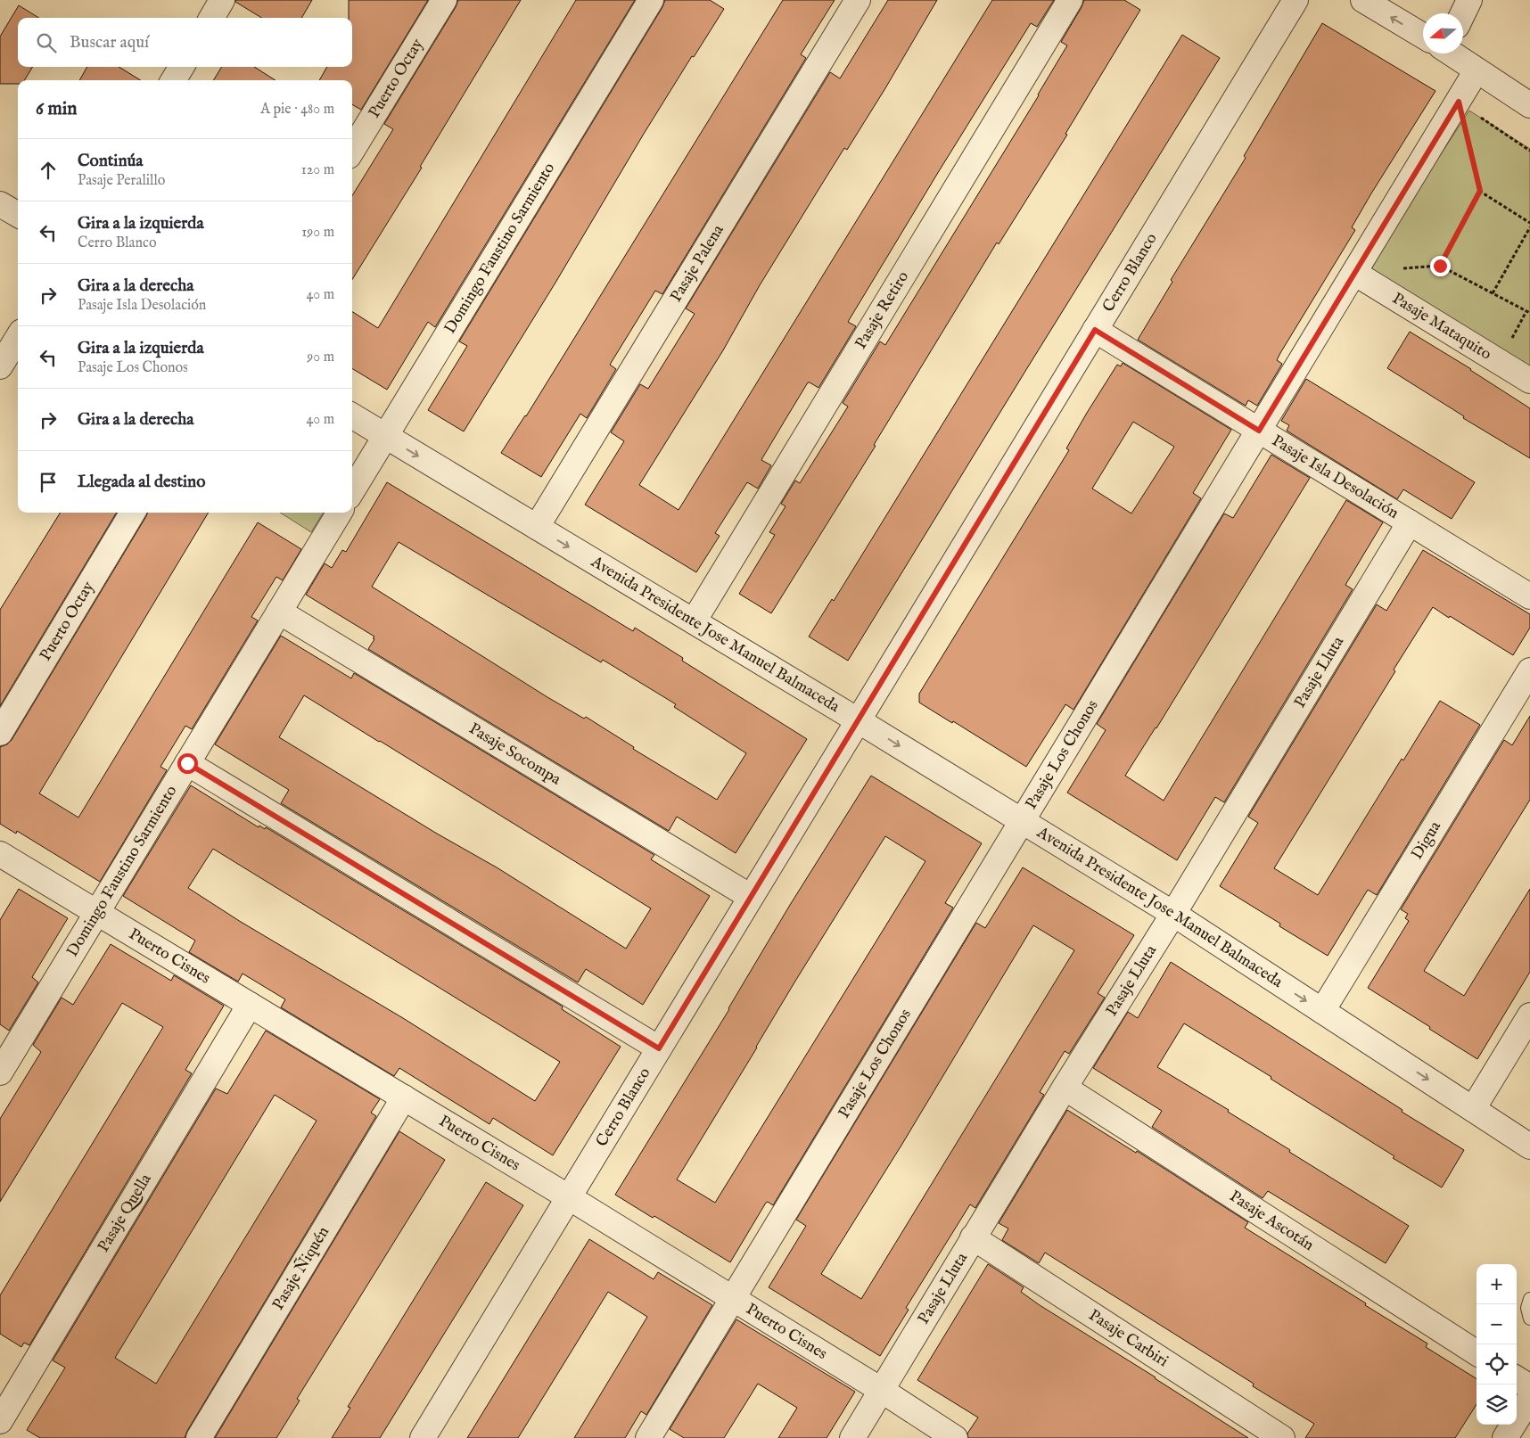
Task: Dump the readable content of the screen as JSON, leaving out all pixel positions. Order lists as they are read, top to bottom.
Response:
{
  "streets": {
    "street": [
      "Puerto Octay",
      "Domingo Faustino Sarmiento",
      "Pasaje Palena",
      "Cerro Blanco",
      "Pasaje Retiro",
      "Pasaje Mataquito",
      "Pasaje Isla Desolación",
      "Avenida Presidente Jose Manuel Balmaceda",
      "Pasaje Lluta",
      "Pasaje Socompa",
      "Pasaje Los Chonos",
      "Digua",
      "Puerto Cisnes",
      "Pasaje Quella",
      "Pasaje Ascotán",
      "Pasaje Ñiquén",
      "Pasaje Carbiri"
    ]
  },
  "crossings": [
    ["Domingo Faustino Sarmiento", "Avenida Presidente Jose Manuel Balmaceda"],
    ["Domingo Faustino Sarmiento", "Pasaje Socompa"],
    ["Domingo Faustino Sarmiento", "Puerto Cisnes"],
    ["Pasaje Palena", "Avenida Presidente Jose Manuel Balmaceda"],
    ["Cerro Blanco", "Pasaje Isla Desolación"],
    ["Cerro Blanco", "Avenida Presidente Jose Manuel Balmaceda"],
    ["Cerro Blanco", "Pasaje Socompa"],
    ["Cerro Blanco", "Puerto Cisnes"],
    ["Pasaje Retiro", "Avenida Presidente Jose Manuel Balmaceda"],
    ["Pasaje Mataquito", "Pasaje Los Chonos"],
    ["Pasaje Isla Desolación", "Pasaje Lluta"],
    ["Pasaje Isla Desolación", "Pasaje Los Chonos"],
    ["Avenida Presidente Jose Manuel Balmaceda", "Pasaje Lluta"],
    ["Avenida Presidente Jose Manuel Balmaceda", "Pasaje Los Chonos"],
    ["Avenida Presidente Jose Manuel Balmaceda", "Digua"],
    ["Pasaje Lluta", "Puerto Cisnes"],
    ["Pasaje Lluta", "Pasaje Ascotán"],
    ["Pasaje Lluta", "Pasaje Carbiri"],
    ["Pasaje Los Chonos", "Puerto Cisnes"],
    ["Puerto Cisnes", "Pasaje Quella"],
    ["Puerto Cisnes", "Pasaje Ñiquén"]
  ],
  "one_way": ["Avenida Presidente Jose Manuel Balmaceda"],
  "north": "left",
  "page": {
    "search": "Buscar aquí",
    "heading": ["6 min", "A pie · 480 m"],
    "list": [
      ["Continúa", "Pasaje Peralillo", "120 m"],
      ["Gira a la izquierda", "Cerro Blanco", "190 m"],
      ["Gira a la derecha", "Pasaje Isla Desolación", "40 m"],
      ["Gira a la izquierda", "Pasaje Los Chonos", "90 m"],
      ["Gira a la derecha", "40 m"],
      "Llegada al destino"
    ],
    "map_buttons": ["+", "−"]
  }
}
